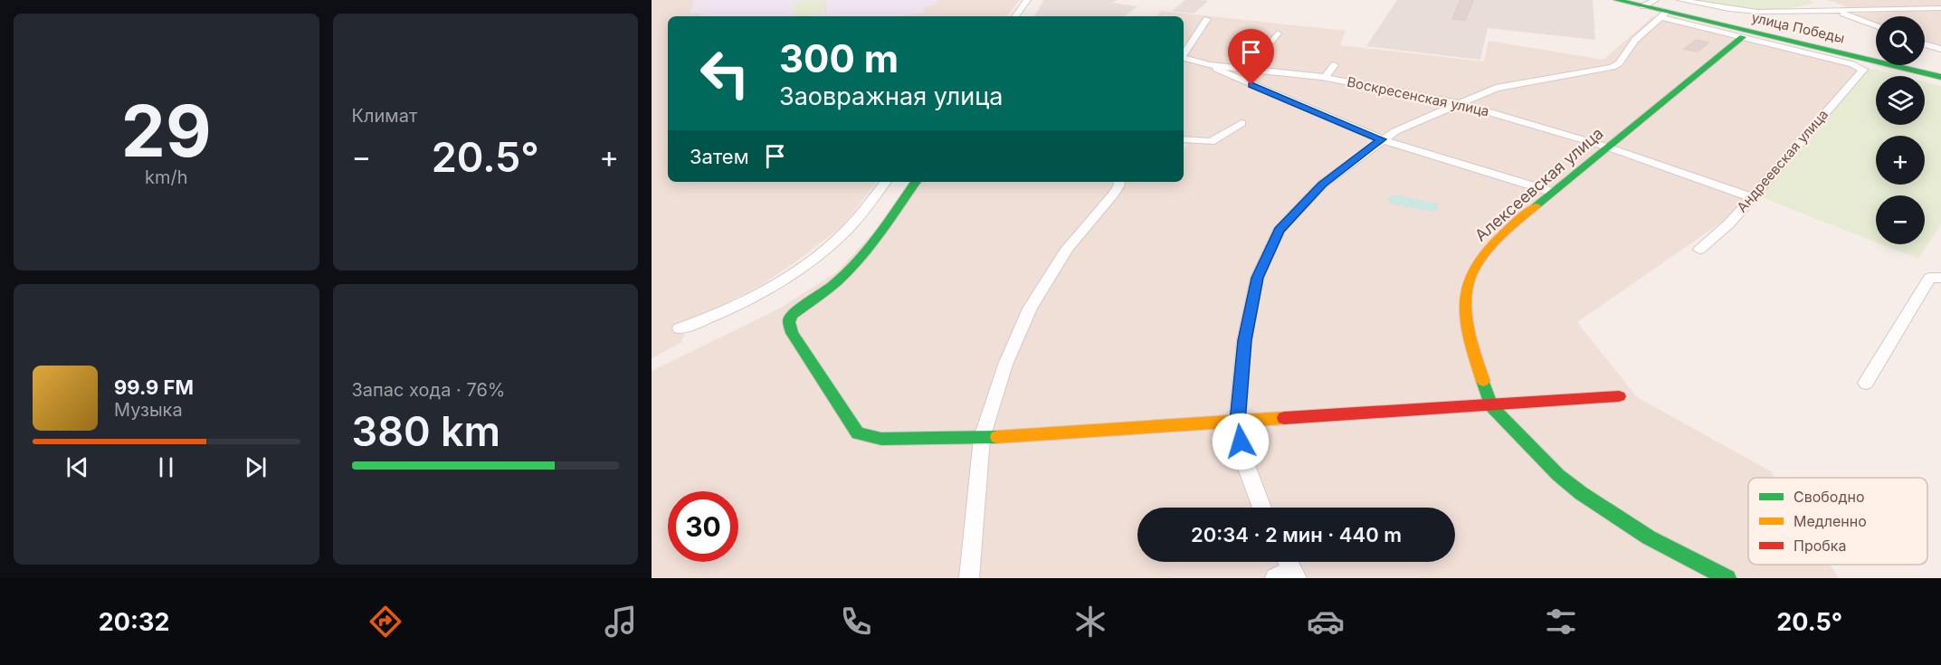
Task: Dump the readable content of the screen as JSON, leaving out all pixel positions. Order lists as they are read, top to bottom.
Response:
{
  "streets": {
    "street": [
      "улица Победы",
      "Воскресенская улица",
      "Андреевская улица",
      "Алексеевская улица"
    ]
  },
  "crossings": [
    ["улица Победы", "Андреевская улица"],
    ["Воскресенская улица", "Андреевская улица"],
    ["Воскресенская улица", "Алексеевская улица"]
  ],
  "legend": ["Свободно", "Медленно", "Пробка"],
  "page": {
    "tile": [
      ["29", "km/h"],
      "Климат",
      ["Запас хода · 76%", "380 km"]
    ],
    "map_buttons": ["+", "−"],
    "turn": ["300 m", "Заовражная улица"],
    "then": "Затем",
    "heat": ["−", "20.5°", "+"],
    "song": ["99.9 FM", "Музыка"],
    "limit": "30",
    "trip": "20:34 · 2 мин · 440 m",
    "tabs": ["20:32", "20.5°"]
  }
}
